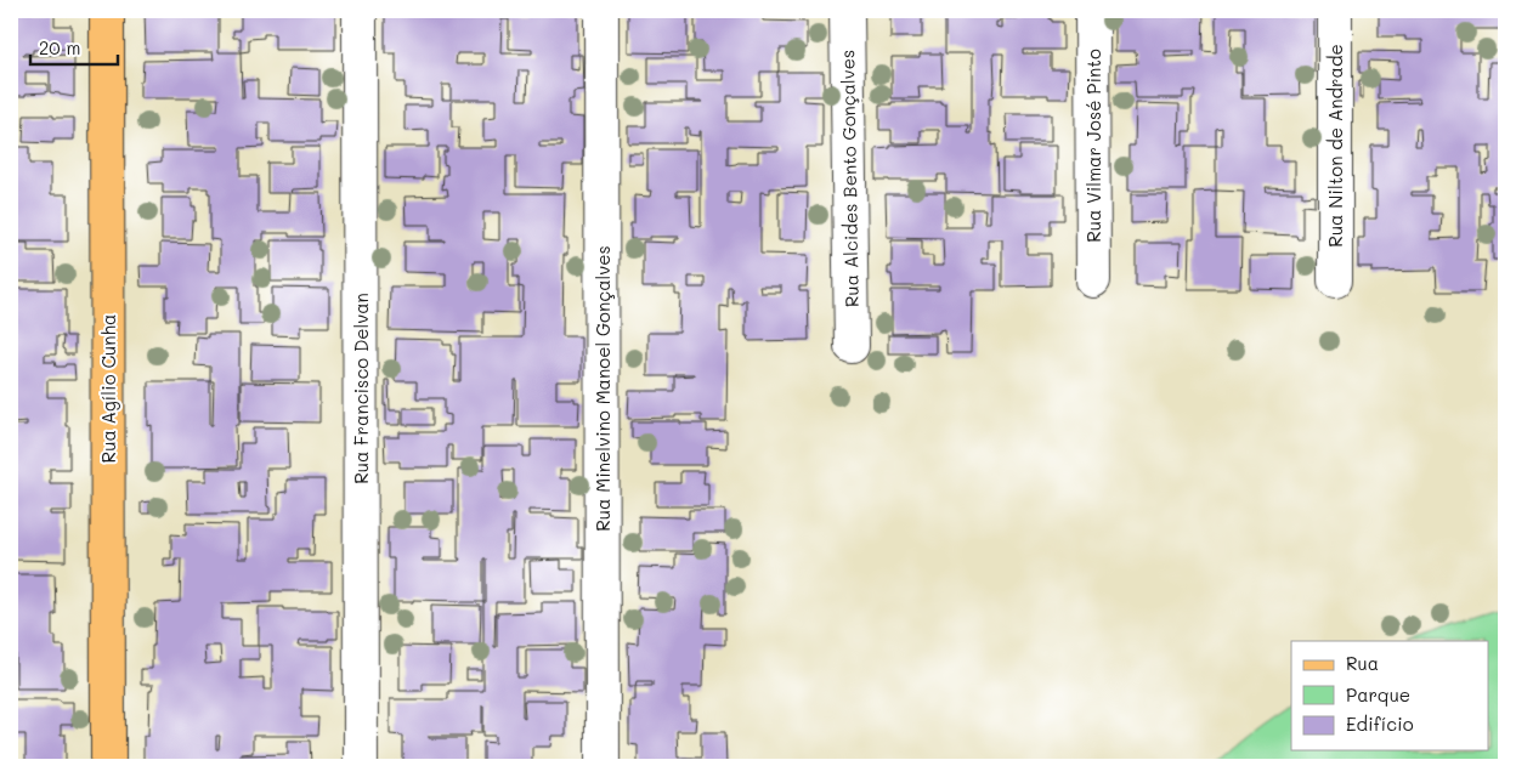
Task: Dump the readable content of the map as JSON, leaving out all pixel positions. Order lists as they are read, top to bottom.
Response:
{
  "streets": {
    "main road": ["Rua Agílio Cunha"],
    "street": [
      "Rua Vilmar José Pinto",
      "Rua Nilton de Andrade",
      "Rua Alcides Bento Gonçalves",
      "Rua Francisco Delvan",
      "Rua Minelvino Manoel Gonçalves"
    ]
  },
  "legend": ["Rua", "Parque", "Edifício"],
  "scale_bar": "20 m"
}
